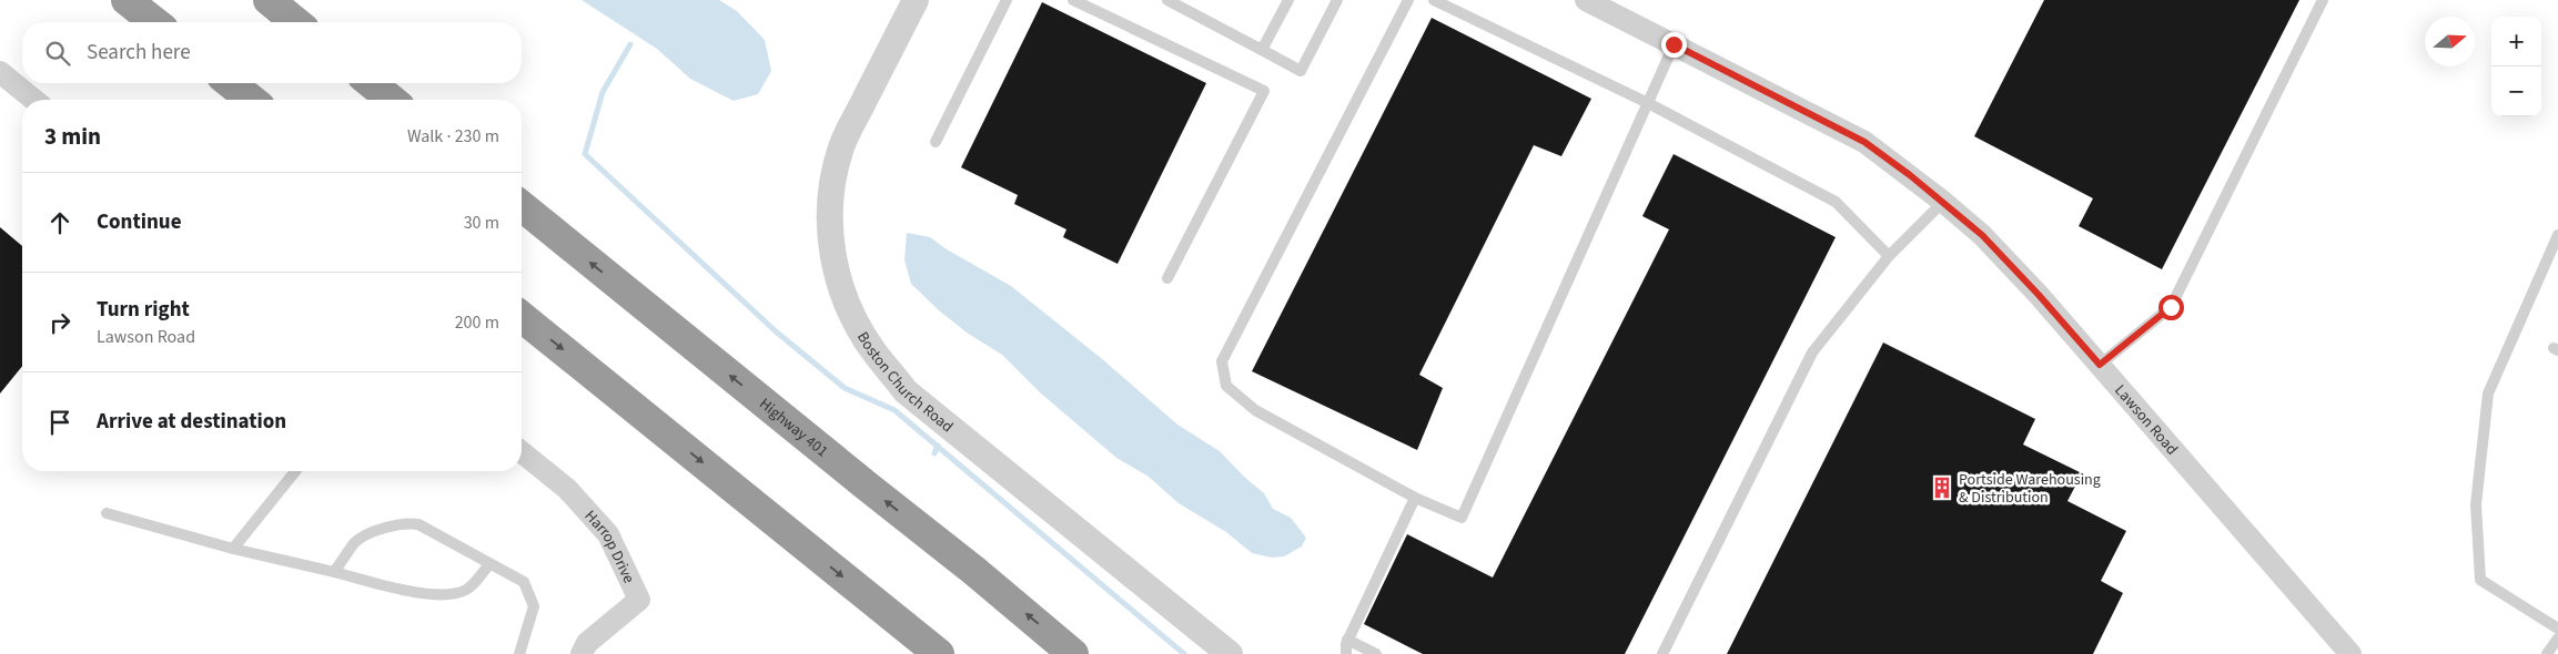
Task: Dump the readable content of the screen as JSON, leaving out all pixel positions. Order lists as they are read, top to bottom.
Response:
{
  "streets": {
    "highway": ["Highway 401"],
    "street": ["Boston Church Road", "Lawson Road", "Harrop Drive"]
  },
  "places": {
    "building": ["Portside Warehousing & Distribution"]
  },
  "north": "right",
  "page": {
    "map_buttons": ["+", "−"],
    "search": "Search here",
    "heading": ["3 min", "Walk · 230 m"],
    "list": [
      ["Continue", "30 m"],
      ["Turn right", "Lawson Road", "200 m"],
      "Arrive at destination"
    ]
  }
}
